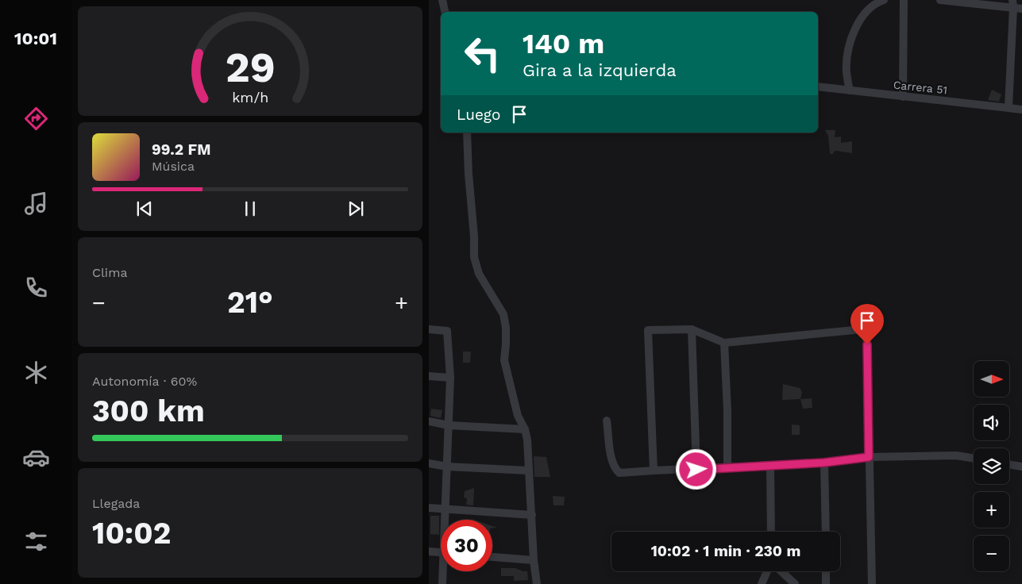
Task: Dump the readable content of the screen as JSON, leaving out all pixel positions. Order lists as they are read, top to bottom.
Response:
{
  "streets": {
    "street": ["Carrera 51"]
  },
  "north": "right",
  "page": {
    "tabs": "10:01",
    "turn": ["140 m", "Gira a la izquierda"],
    "then": "Luego",
    "song": ["99.2 FM", "Música"],
    "tile": [
      "Clima",
      ["Autonomía · 60%", "300 km"],
      ["Llegada", "10:02"]
    ],
    "heat": ["−", "21°", "+"],
    "map_buttons": ["+", "−"],
    "limit": "30",
    "trip": "10:02 · 1 min · 230 m",
    "gauge": ["29", "km/h"]
  }
}
